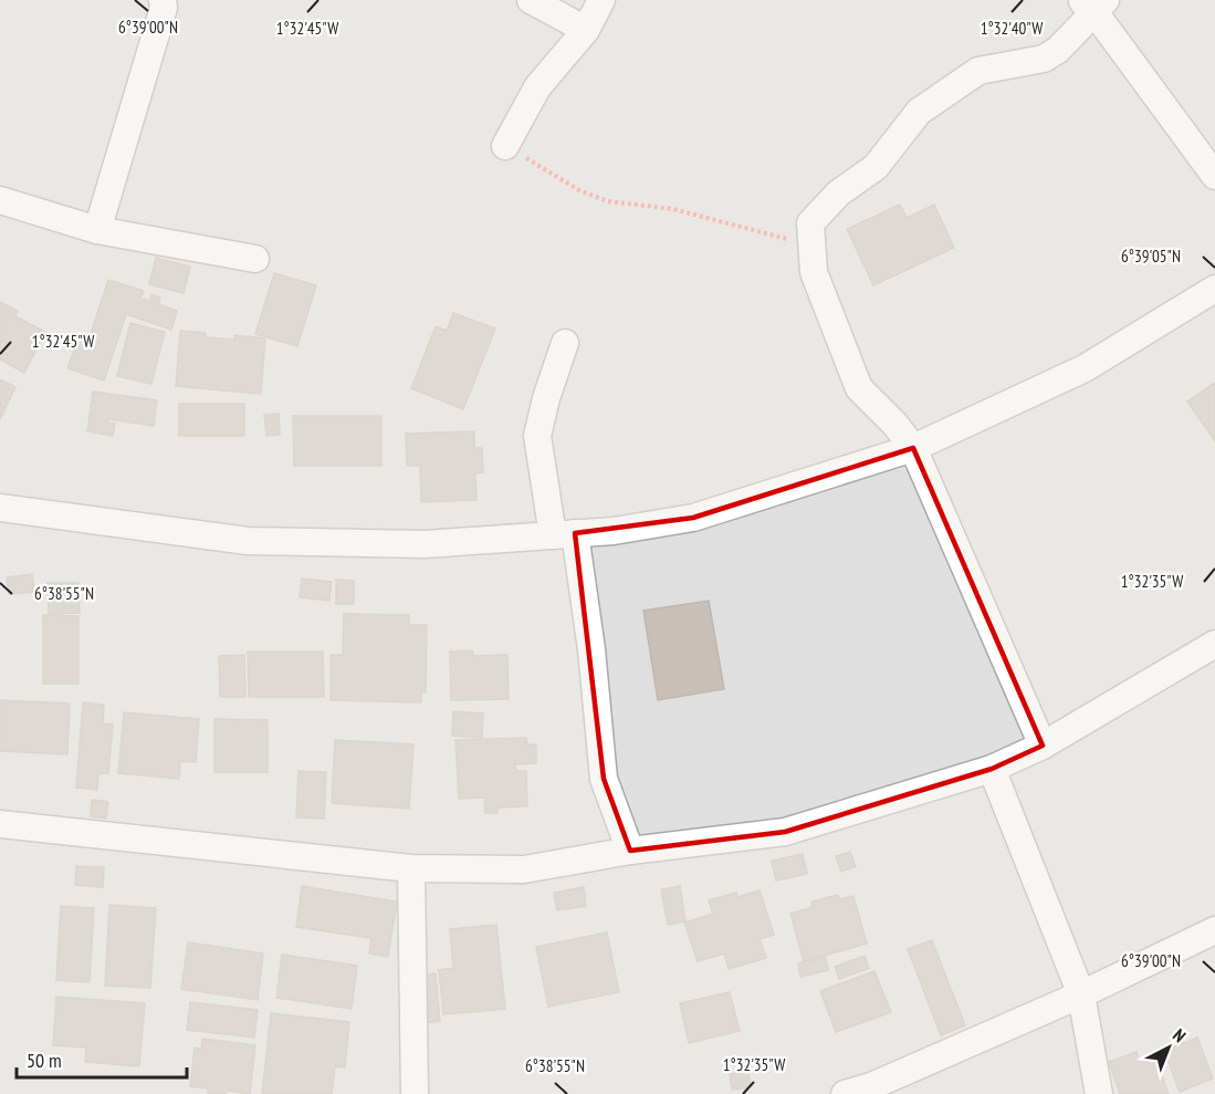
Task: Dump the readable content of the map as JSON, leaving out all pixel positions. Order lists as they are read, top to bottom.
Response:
{
  "scale_bar": "50 m",
  "north": "top right",
  "coordinates": [
    "6°39'00\"N",
    "1°32'45\"W",
    "1°32'40\"W",
    "6°39'05\"N",
    "1°32'35\"W",
    "6°38'55\"N"
  ]
}
